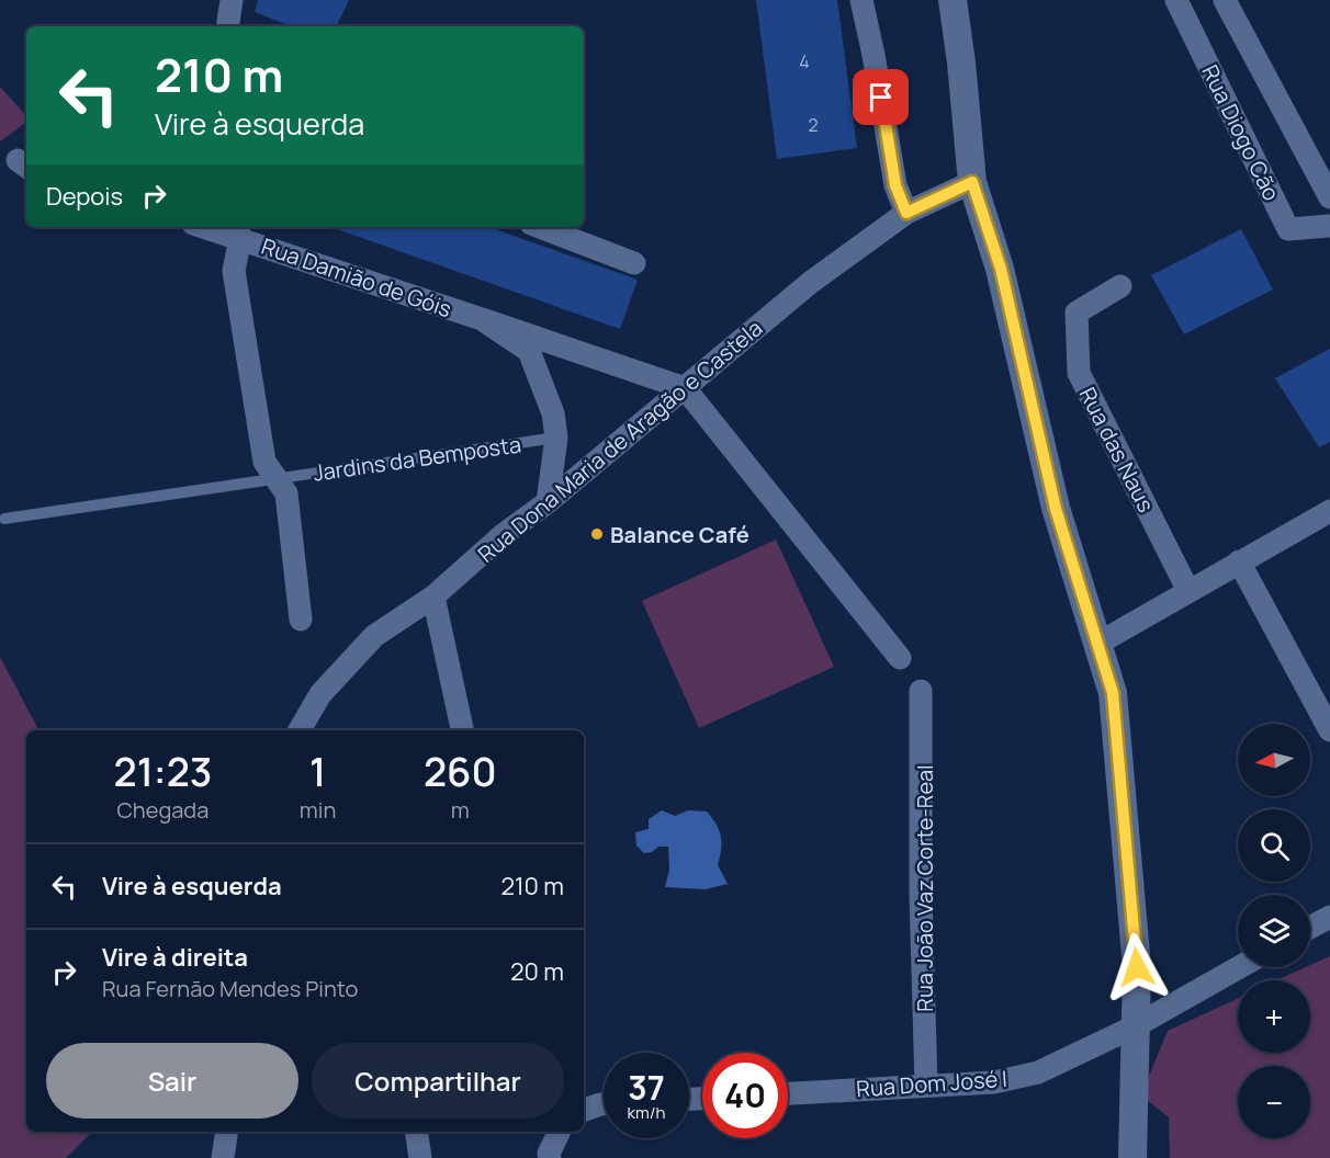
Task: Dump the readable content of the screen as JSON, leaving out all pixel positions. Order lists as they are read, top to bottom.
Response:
{
  "streets": {
    "street": [
      "Rua Diogo Cão",
      "Rua Damião de Góis",
      "Rua Dona Maria de Aragão e Castela",
      "Rua das Naus",
      "Jardins da Bemposta",
      "Rua João Vaz Corte-Real",
      "Rua Dom José I"
    ]
  },
  "crossings": [
    ["Rua Damião de Góis", "Rua Dona Maria de Aragão e Castela"],
    ["Rua Damião de Góis", "Jardins da Bemposta"],
    ["Rua João Vaz Corte-Real", "Rua Dom José I"]
  ],
  "places": ["Balance Café"],
  "house_numbers": ["4", "2"],
  "north": "left",
  "page": {
    "turn": ["210 m", "Vire à esquerda"],
    "then": "Depois",
    "map_buttons": ["+", "−"],
    "eta": [
      "21:23",
      "Chegada",
      "1",
      "min",
      "260",
      "m"
    ],
    "list": [
      {
        "name": "Vire à esquerda",
        "value": "210 m"
      },
      {
        "name": "Vire à direita",
        "note": "Rua Fernão Mendes Pinto",
        "value": "20 m"
      }
    ],
    "buttons": ["Sair", "Compartilhar"],
    "speed": "37 km/h",
    "limit": "40"
  }
}
